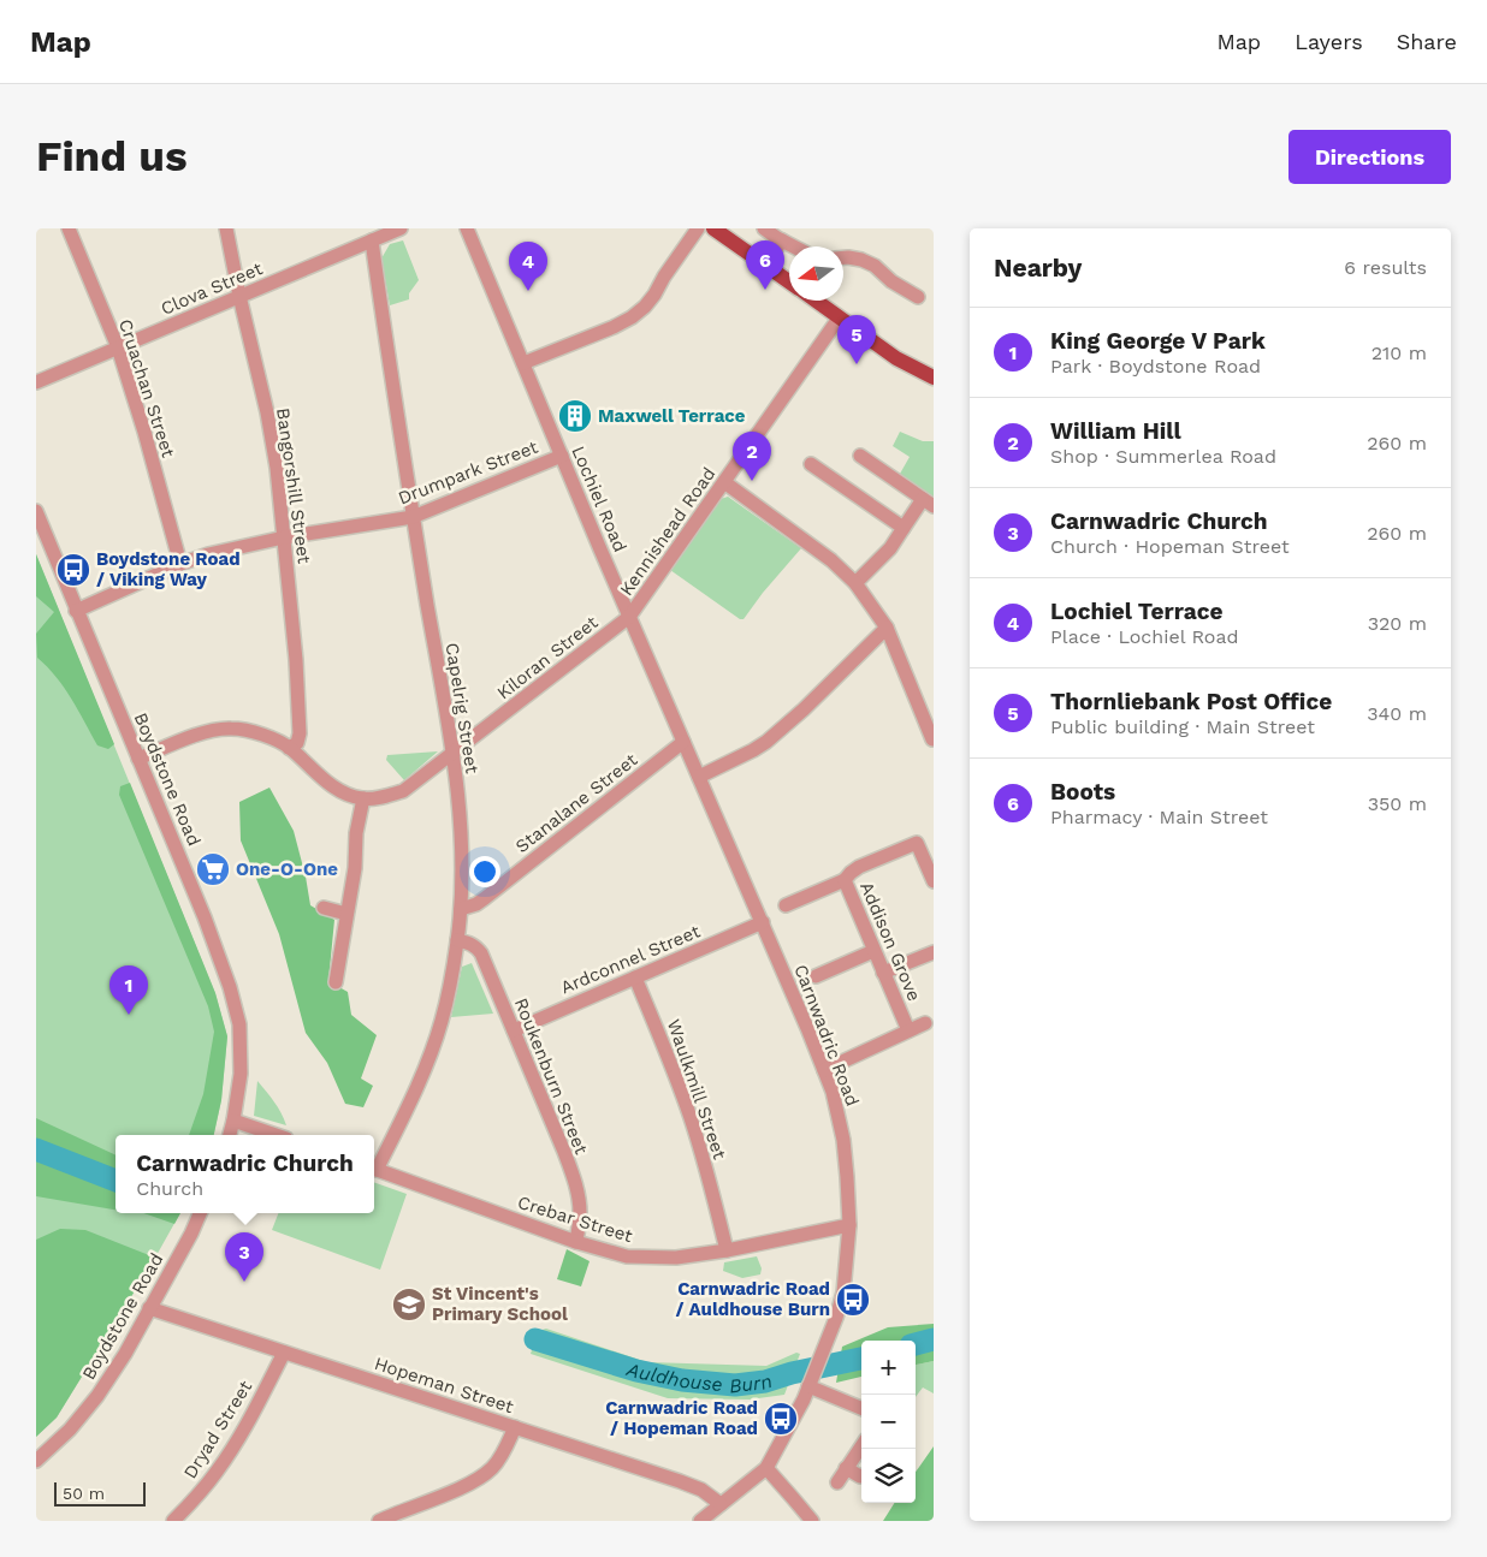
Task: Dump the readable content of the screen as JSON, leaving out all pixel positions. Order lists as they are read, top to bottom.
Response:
{
  "streets": {
    "street": [
      "Clova Street",
      "Cruachan Street",
      "Drumpark Street",
      "Bangorshill Street",
      "Lochiel Road",
      "Kennishead Road",
      "Kiloran Street",
      "Capelrig Street",
      "Boydstone Road",
      "Stanalane Street",
      "Addison Grove",
      "Ardconnel Street",
      "Carnwadric Road",
      "Roukenburn Street",
      "Waulkmill Street",
      "Crebar Street",
      "Hopeman Street",
      "Dryad Street"
    ]
  },
  "crossings": [
    ["Clova Street", "Cruachan Street"],
    ["Clova Street", "Bangorshill Street"],
    ["Clova Street", "Capelrig Street"],
    ["Cruachan Street", "Drumpark Street"],
    ["Drumpark Street", "Bangorshill Street"],
    ["Drumpark Street", "Lochiel Road"],
    ["Drumpark Street", "Capelrig Street"],
    ["Drumpark Street", "Boydstone Road"],
    ["Bangorshill Street", "Kiloran Street"],
    ["Lochiel Road", "Kennishead Road"],
    ["Lochiel Road", "Kiloran Street"],
    ["Lochiel Road", "Carnwadric Road"],
    ["Kennishead Road", "Kiloran Street"],
    ["Kennishead Road", "Carnwadric Road"],
    ["Kiloran Street", "Capelrig Street"],
    ["Kiloran Street", "Boydstone Road"],
    ["Kiloran Street", "Carnwadric Road"],
    ["Capelrig Street", "Stanalane Street"],
    ["Capelrig Street", "Roukenburn Street"],
    ["Boydstone Road", "Hopeman Street"],
    ["Stanalane Street", "Carnwadric Road"],
    ["Ardconnel Street", "Carnwadric Road"],
    ["Ardconnel Street", "Roukenburn Street"],
    ["Ardconnel Street", "Waulkmill Street"],
    ["Carnwadric Road", "Crebar Street"],
    ["Carnwadric Road", "Hopeman Street"],
    ["Roukenburn Street", "Crebar Street"],
    ["Waulkmill Street", "Crebar Street"],
    ["Hopeman Street", "Dryad Street"]
  ],
  "water": ["Auldhouse Burn"],
  "places": {
    "building": ["Maxwell Terrace"],
    "bus stop": ["Boydstone Road / Viking Way", "Carnwadric Road / Auldhouse Burn", "Carnwadric Road / Hopeman Road"],
    "supermarket": ["One-O-One"],
    "school or university": ["St Vincent's Primary School"]
  },
  "scale_bar": "50 m",
  "north": "left",
  "page": {
    "header": "Map",
    "nav": ["Map", "Layers", "Share"],
    "buttons": "Directions",
    "title": "Find us",
    "heading": ["Nearby", "6 results"],
    "pins": [
      "6",
      "4",
      "5",
      "2",
      "1",
      "3"
    ],
    "list": [
      {
        "mark": "1",
        "name": "King George V Park",
        "note": "Park · Boydstone Road",
        "value": "210 m"
      },
      {
        "mark": "2",
        "name": "William Hill",
        "note": "Shop · Summerlea Road",
        "value": "260 m"
      },
      {
        "mark": "3",
        "name": "Carnwadric Church",
        "note": "Church · Hopeman Street",
        "value": "260 m"
      },
      {
        "mark": "4",
        "name": "Lochiel Terrace",
        "note": "Place · Lochiel Road",
        "value": "320 m"
      },
      {
        "mark": "5",
        "name": "Thornliebank Post Office",
        "note": "Public building · Main Street",
        "value": "340 m"
      },
      {
        "mark": "6",
        "name": "Boots",
        "note": "Pharmacy · Main Street",
        "value": "350 m"
      }
    ],
    "popup": ["Carnwadric Church", "Church"],
    "map_buttons": ["+", "−"],
    "scale": "50 m"
  }
}
